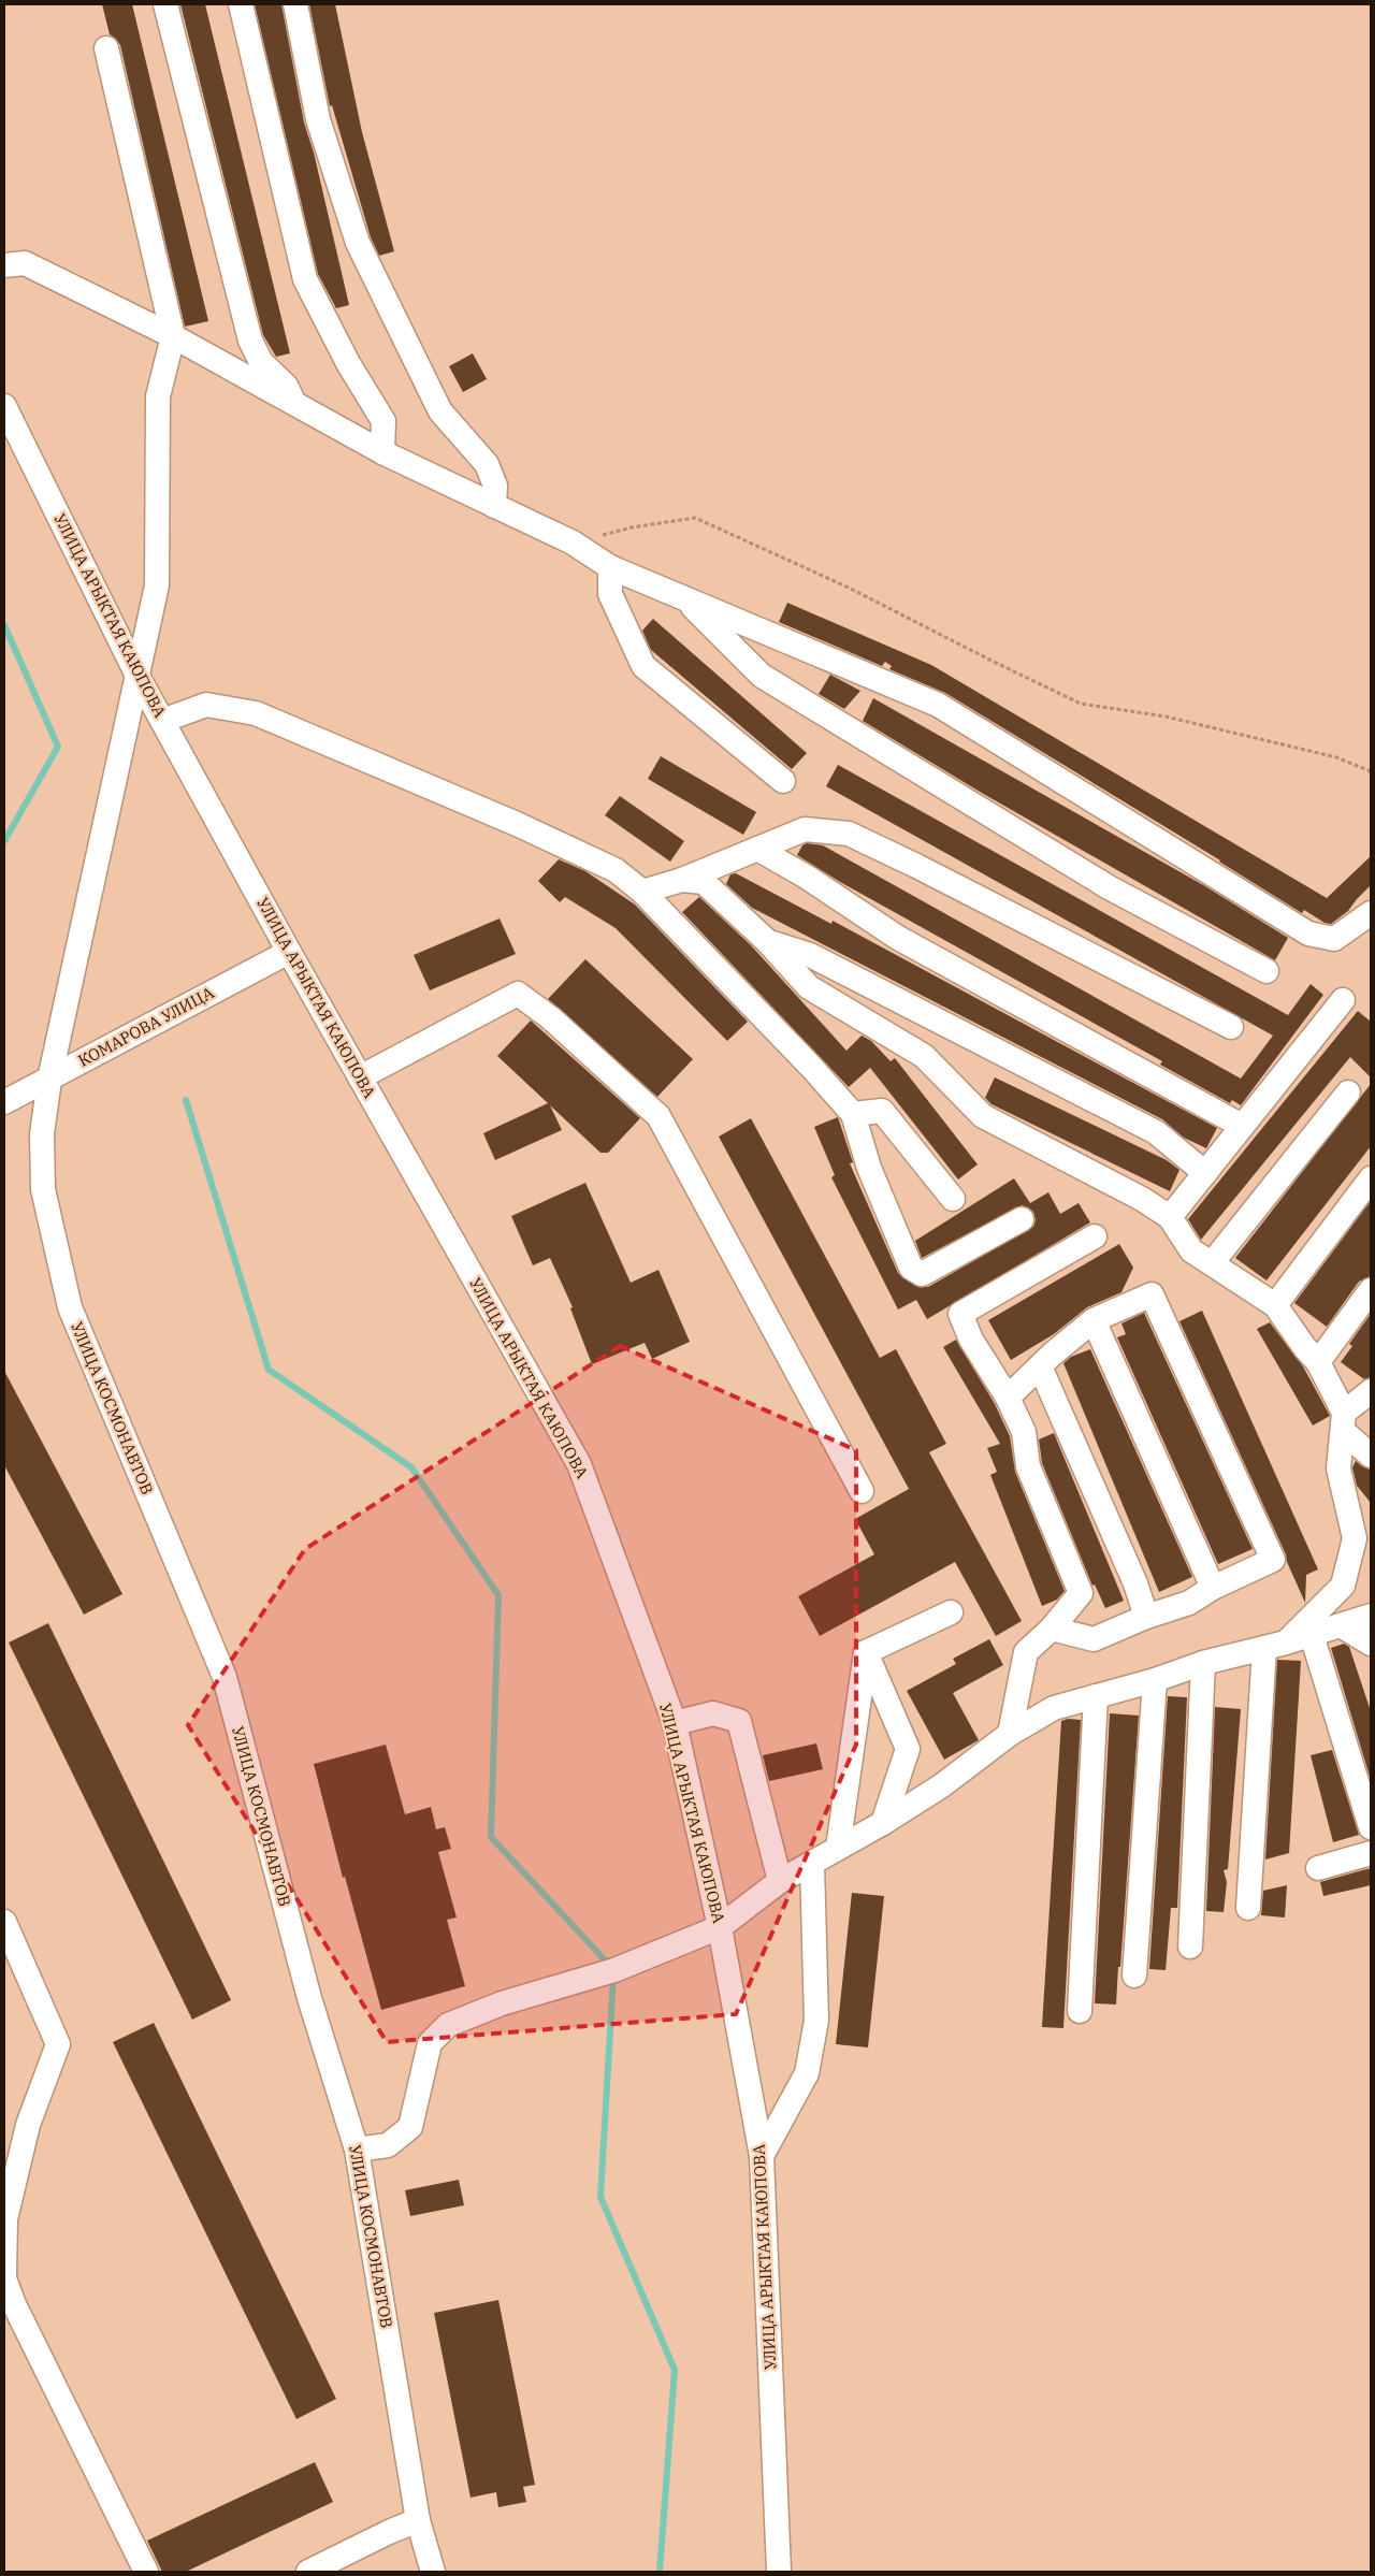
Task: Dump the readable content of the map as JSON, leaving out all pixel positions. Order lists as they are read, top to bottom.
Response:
{
  "streets": {
    "street": ["УЛИЦА АРЫКТАЯ КАЮПОВА", "КОМАРОВА УЛИЦА", "УЛИЦА КОСМОНАВТОВ"]
  },
  "crossings": [
    ["УЛИЦА АРЫКТАЯ КАЮПОВА", "КОМАРОВА УЛИЦА"],
    ["УЛИЦА АРЫКТАЯ КАЮПОВА", "УЛИЦА КОСМОНАВТОВ"],
    ["КОМАРОВА УЛИЦА", "УЛИЦА КОСМОНАВТОВ"]
  ]
}
